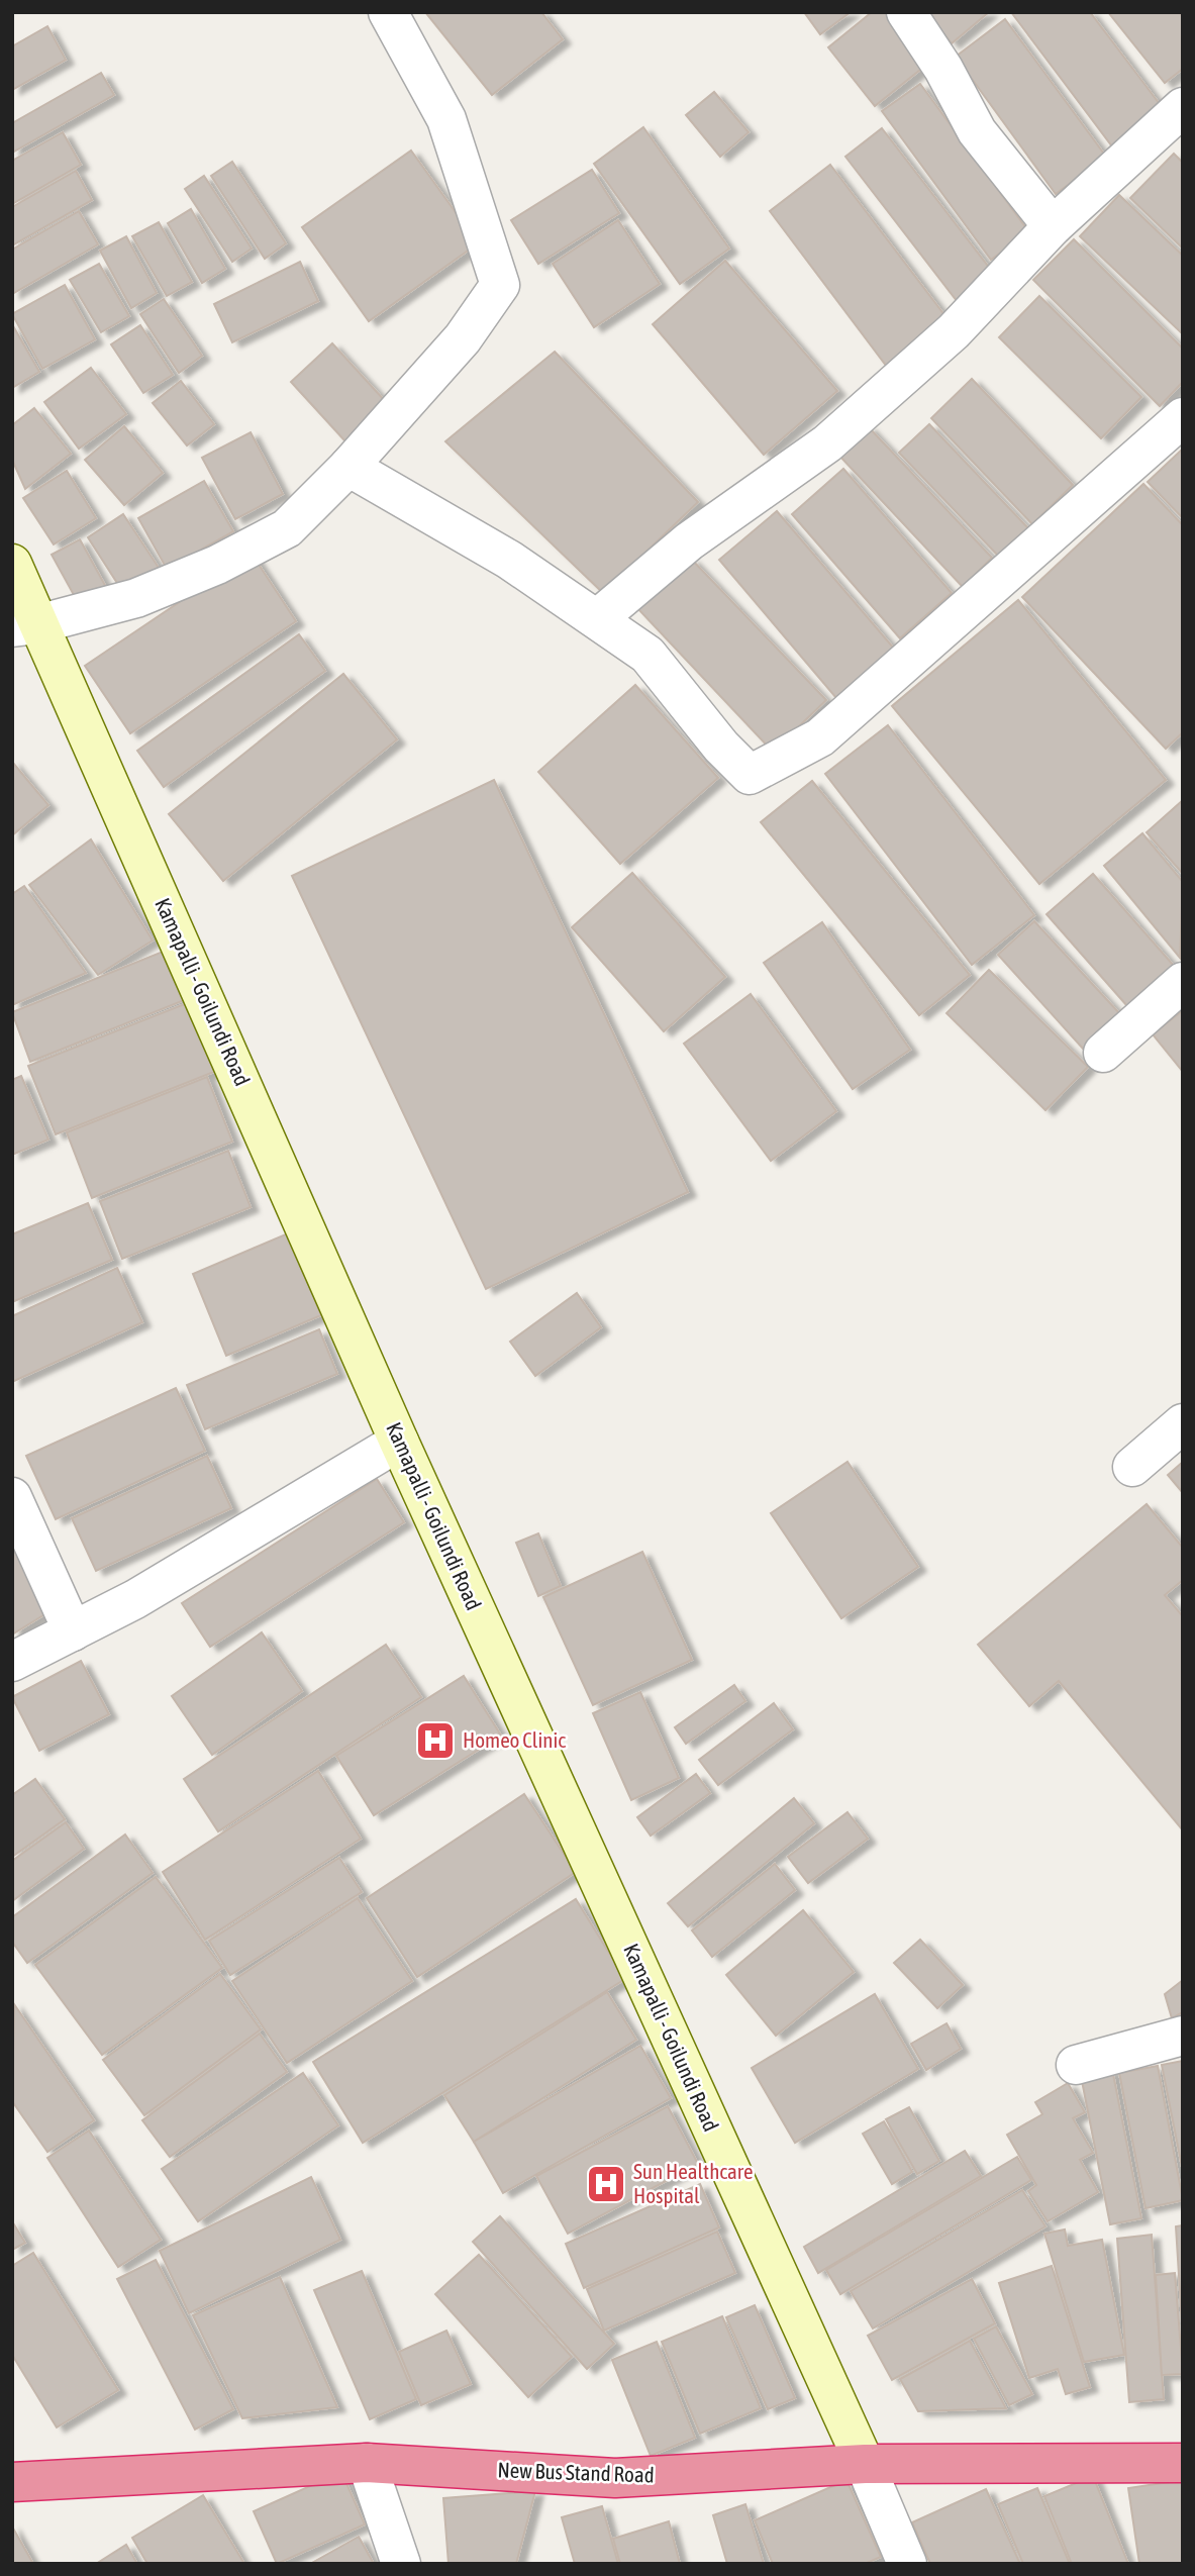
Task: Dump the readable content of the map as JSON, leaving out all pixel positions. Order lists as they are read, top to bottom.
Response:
{
  "streets": {
    "highway": ["New Bus Stand Road"],
    "street": ["Kamapalli - Goilundi Road"]
  },
  "crossings": [
    ["Kamapalli - Goilundi Road", "New Bus Stand Road"]
  ],
  "places": {
    "hospital": ["Homeo Clinic", "Sun Healthcare Hospital"]
  }
}
